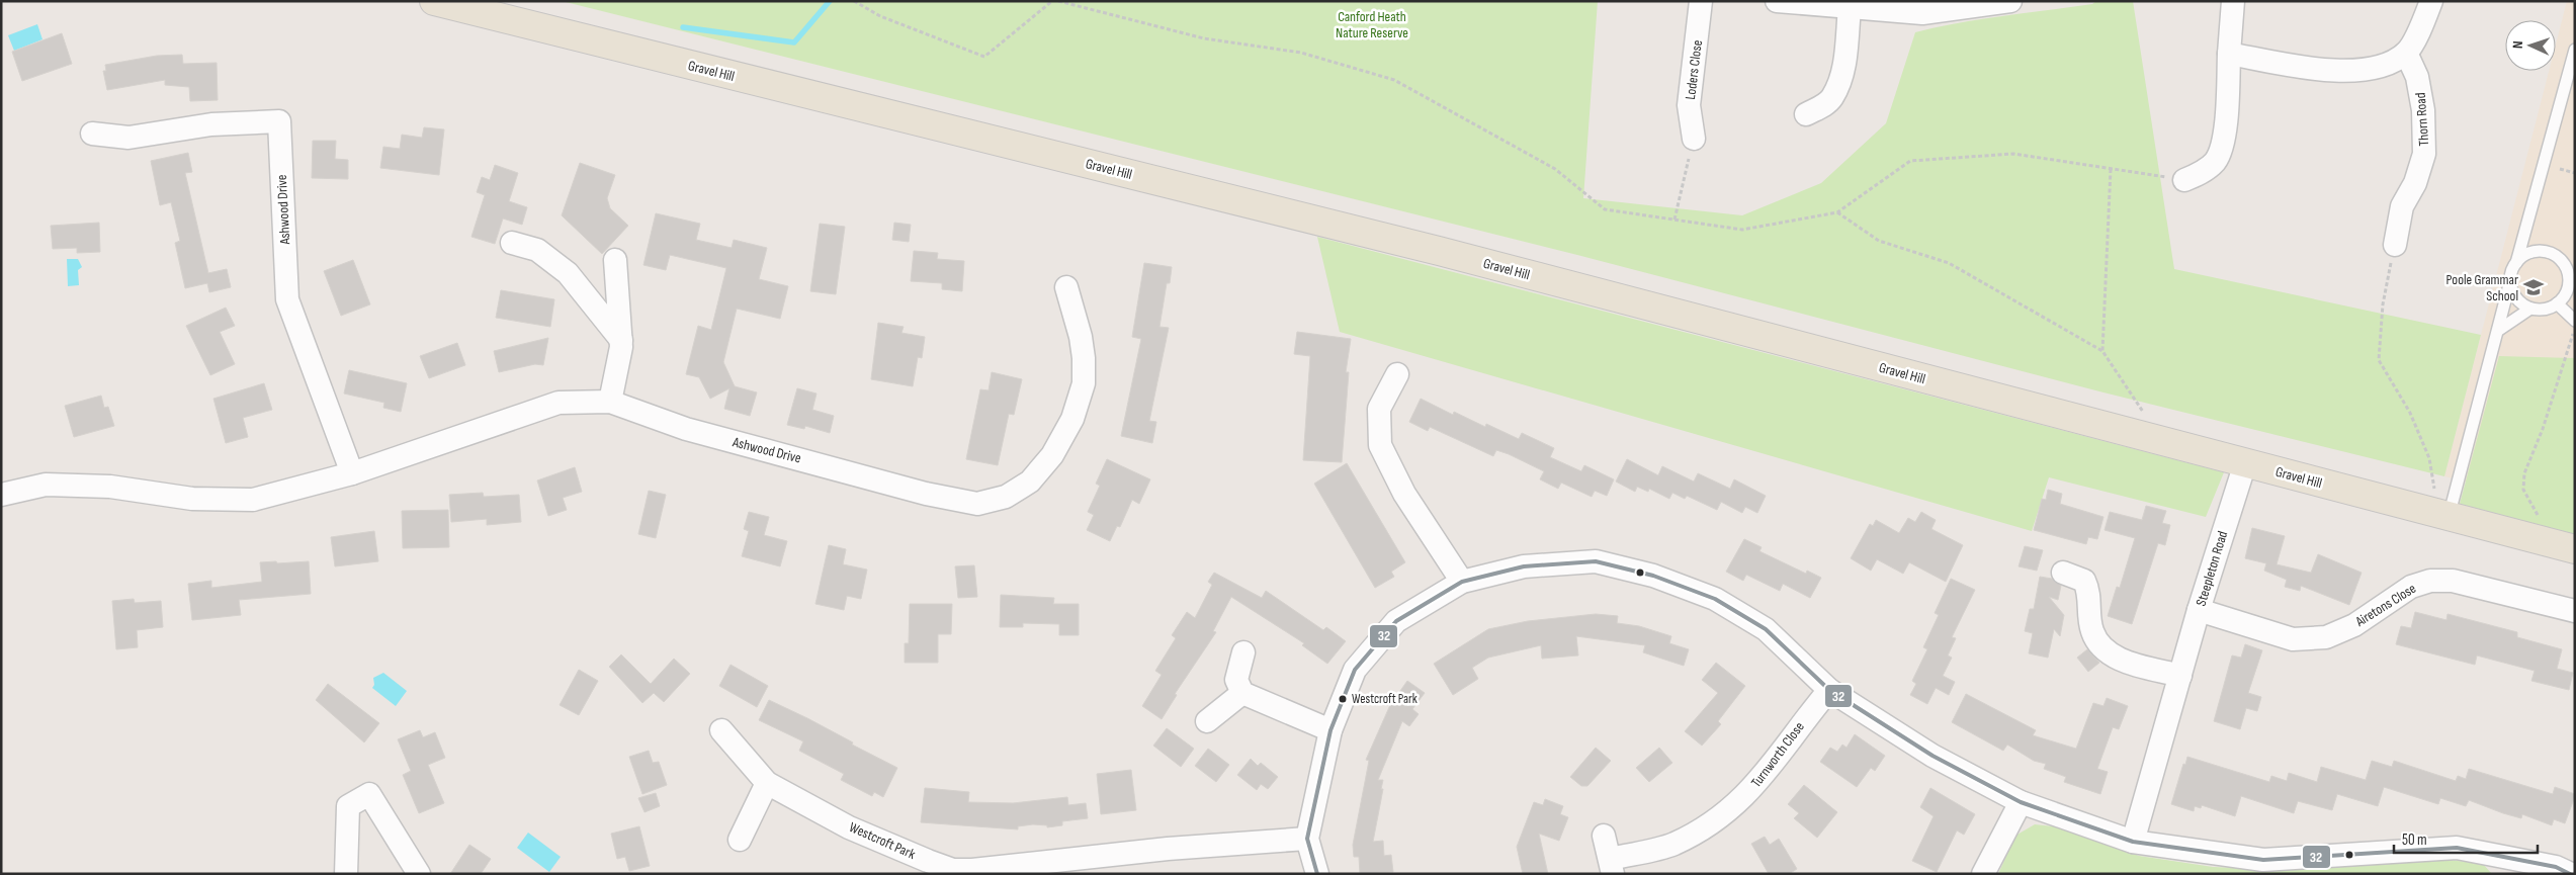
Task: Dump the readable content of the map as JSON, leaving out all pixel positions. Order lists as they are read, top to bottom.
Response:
{
  "streets": {
    "main road": ["Gravel Hill"],
    "street": [
      "Loders Close",
      "Thorn Road",
      "Ashwood Drive",
      "Steepleton Road",
      "Airetons Close",
      "Turnworth Close",
      "Westcroft Park"
    ]
  },
  "crossings": [
    ["Gravel Hill", "Steepleton Road"],
    ["Steepleton Road", "Airetons Close"]
  ],
  "parks": ["Canford Heath Nature Reserve"],
  "places": {
    "school or university": ["Poole Grammar School"],
    "other": ["Westcroft Park"]
  },
  "lines": ["transit line 32"],
  "scale_bar": "50 m",
  "north": "left"
}
